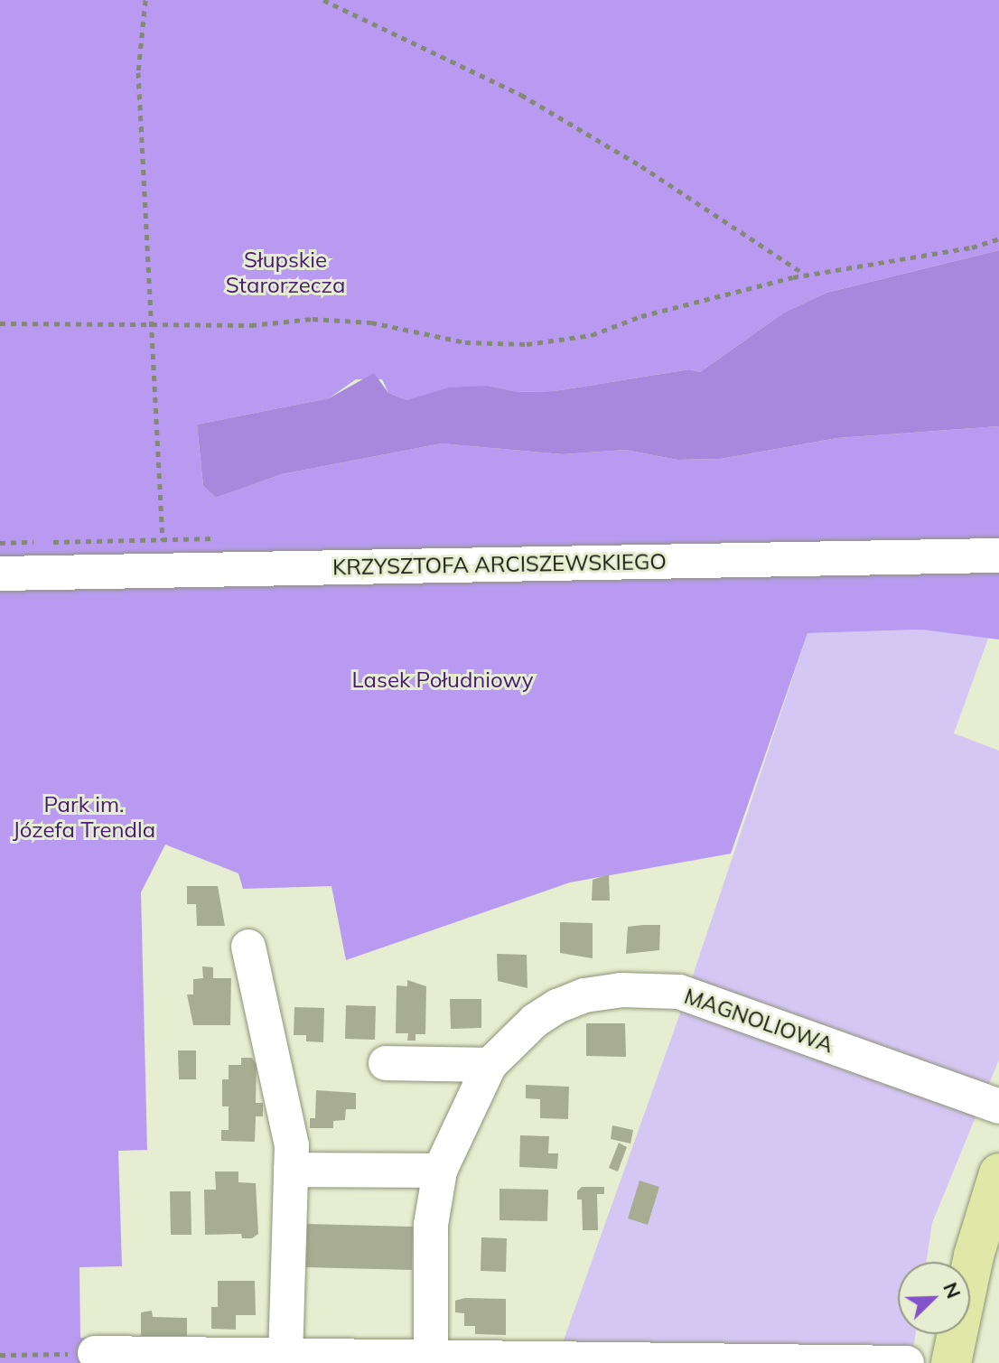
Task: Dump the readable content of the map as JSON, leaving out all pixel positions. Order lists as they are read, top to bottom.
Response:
{
  "streets": {
    "street": ["KRZYSZTOFA ARCISZEWSKIEGO", "MAGNOLIOWA"]
  },
  "parks": ["Słupskie Starorzecza", "Lasek Południowy", "Park im. Józefa Trendla"],
  "north": "top right"
}
